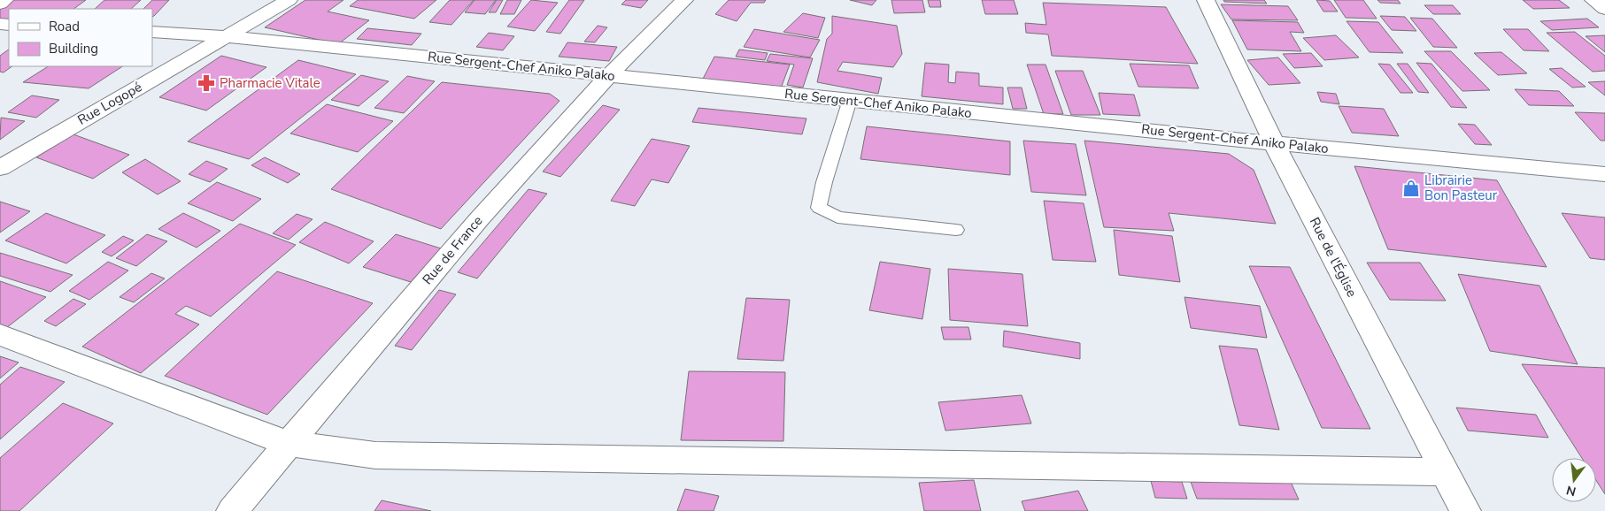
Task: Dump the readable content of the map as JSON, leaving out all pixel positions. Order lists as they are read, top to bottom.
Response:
{
  "streets": {
    "street": [
      "Rue Sergent-Chef Aniko Palako",
      "Rue Logopé",
      "Rue de France",
      "Rue de l'Église"
    ]
  },
  "crossings": [
    ["Rue Sergent-Chef Aniko Palako", "Rue Logopé"],
    ["Rue Sergent-Chef Aniko Palako", "Rue de France"],
    ["Rue Sergent-Chef Aniko Palako", "Rue de l'Église"]
  ],
  "places": {
    "pharmacy": ["Pharmacie Vitale"],
    "shop": ["Librairie Bon Pasteur"]
  },
  "legend": ["Road", "Building"],
  "north": "bottom"
}
